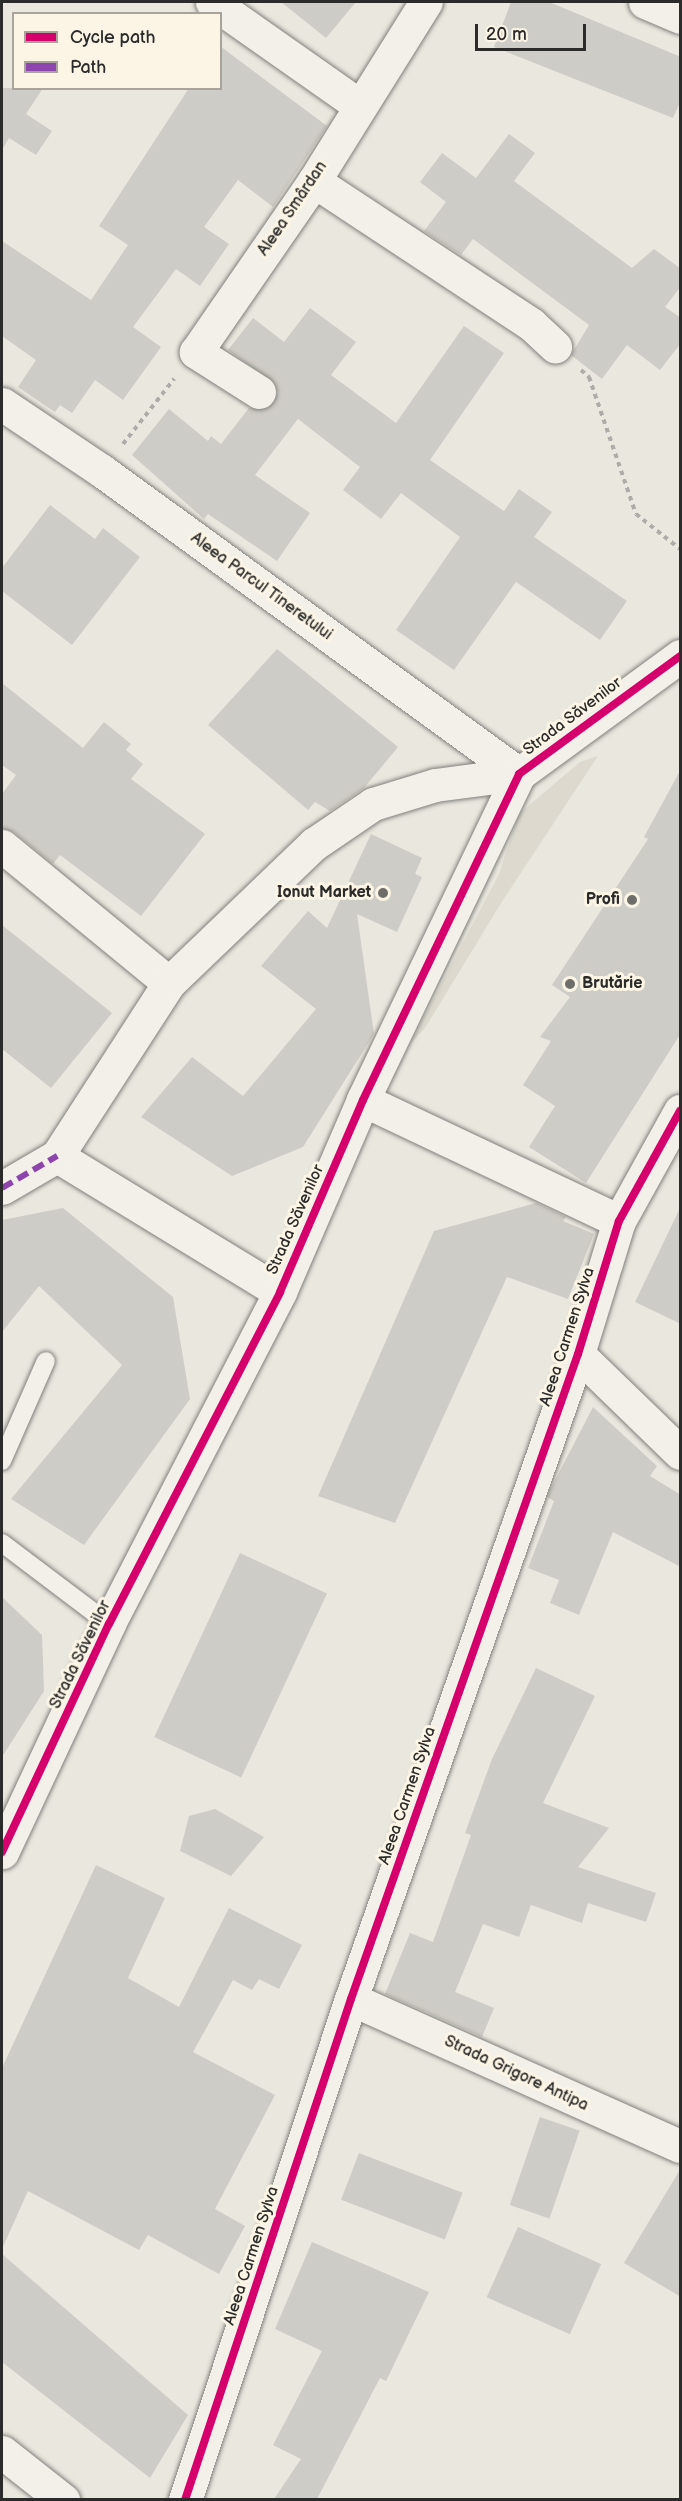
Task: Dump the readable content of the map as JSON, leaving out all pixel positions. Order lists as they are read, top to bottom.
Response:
{
  "streets": {
    "street": [
      "Aleea Smârdan",
      "Aleea Parcul Tineretului",
      "Strada Săvenilor",
      "Aleea Carmen Sylva",
      "Strada Grigore Antipa"
    ]
  },
  "crossings": [
    ["Aleea Parcul Tineretului", "Strada Săvenilor"],
    ["Aleea Carmen Sylva", "Strada Grigore Antipa"]
  ],
  "places": ["Ionut Market", "Profi", "Brutărie"],
  "legend": ["Cycle path", "Path"],
  "scale_bar": "20 m"
}
